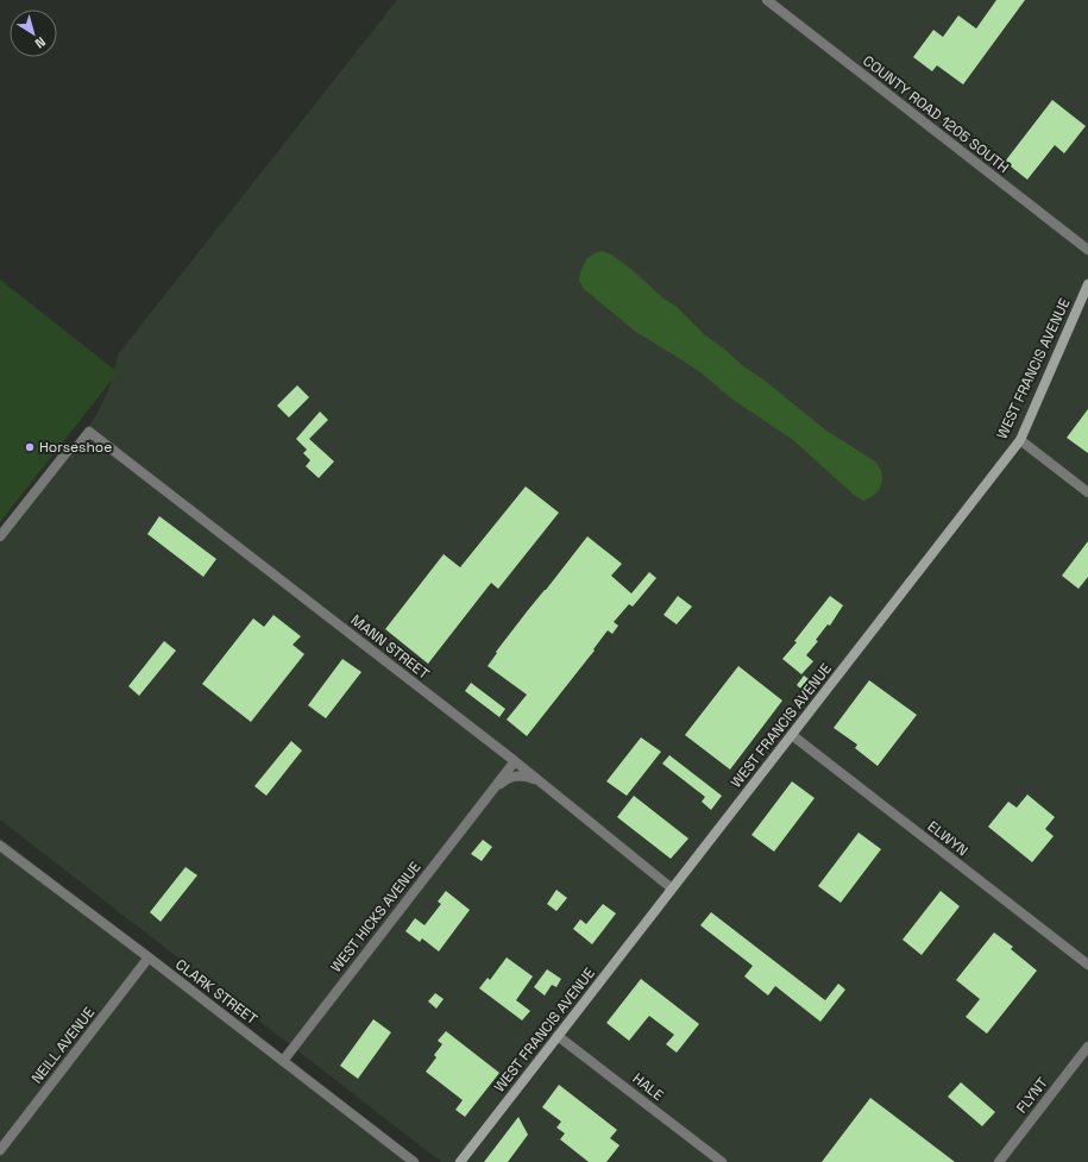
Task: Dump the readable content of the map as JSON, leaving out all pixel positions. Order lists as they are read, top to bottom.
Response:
{
  "streets": {
    "street": [
      "COUNTY ROAD 1205 SOUTH",
      "WEST FRANCIS AVENUE",
      "MANN STREET",
      "ELWYN",
      "WEST HICKS AVENUE",
      "CLARK STREET",
      "NEILL AVENUE",
      "HALE",
      "FLYNT"
    ]
  },
  "crossings": [
    ["WEST FRANCIS AVENUE", "MANN STREET"],
    ["WEST FRANCIS AVENUE", "ELWYN"],
    ["WEST FRANCIS AVENUE", "HALE"],
    ["MANN STREET", "WEST HICKS AVENUE"],
    ["WEST HICKS AVENUE", "CLARK STREET"],
    ["CLARK STREET", "NEILL AVENUE"]
  ],
  "places": ["Horseshoe"],
  "north": "bottom right"
}
